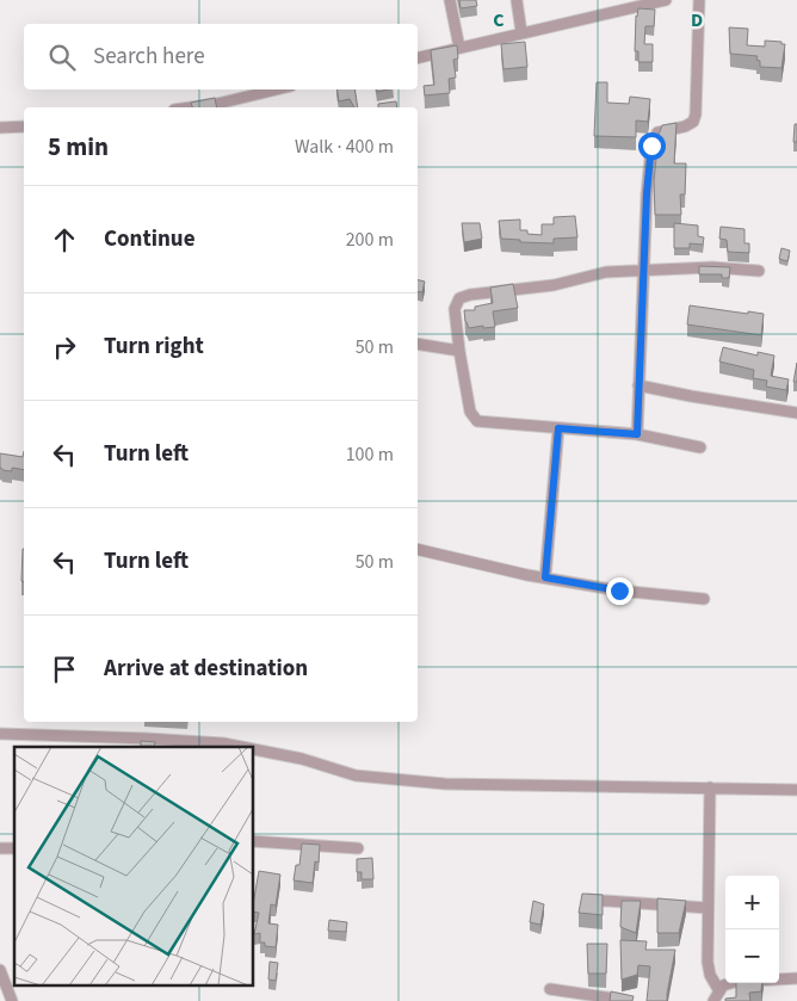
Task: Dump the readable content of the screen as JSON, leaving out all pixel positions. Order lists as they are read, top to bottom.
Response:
{
  "page": {
    "search": "Search here",
    "heading": ["5 min", "Walk · 400 m"],
    "list": [
      ["Continue", "200 m"],
      ["Turn right", "50 m"],
      ["Turn left", "100 m"],
      ["Turn left", "50 m"],
      "Arrive at destination"
    ],
    "map_buttons": ["+", "−"]
  },
  "grid": {
    "columns": ["C", "D"]
  }
}
